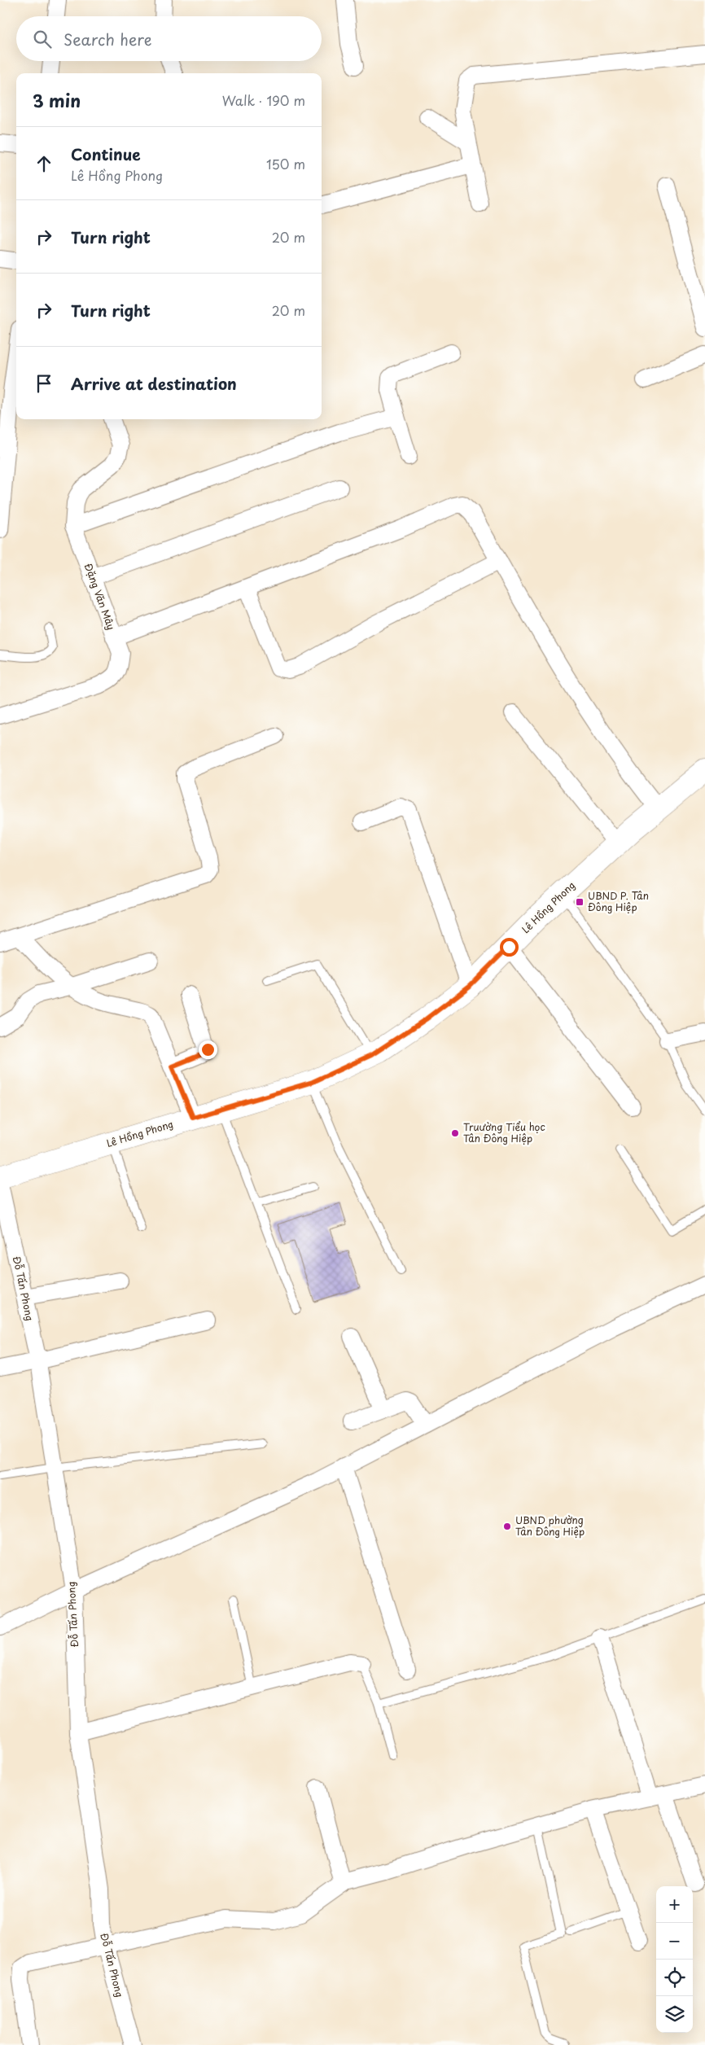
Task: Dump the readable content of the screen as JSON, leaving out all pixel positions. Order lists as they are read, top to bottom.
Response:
{
  "streets": {
    "main road": ["Lê Hồng Phong"],
    "street": ["Đặng Văn Mây", "Đỗ Tấn Phong"]
  },
  "places": {
    "transit": ["UBND P. Tân Đông Hiệp"],
    "other": ["Truường Tiểu học Tân Đông Hiệp", "UBND phường Tân Đông Hiệp"]
  },
  "page": {
    "search": "Search here",
    "heading": ["3 min", "Walk · 190 m"],
    "list": [
      ["Continue", "Lê Hồng Phong", "150 m"],
      ["Turn right", "20 m"],
      ["Turn right", "20 m"],
      "Arrive at destination"
    ],
    "map_buttons": ["+", "−"]
  }
}
